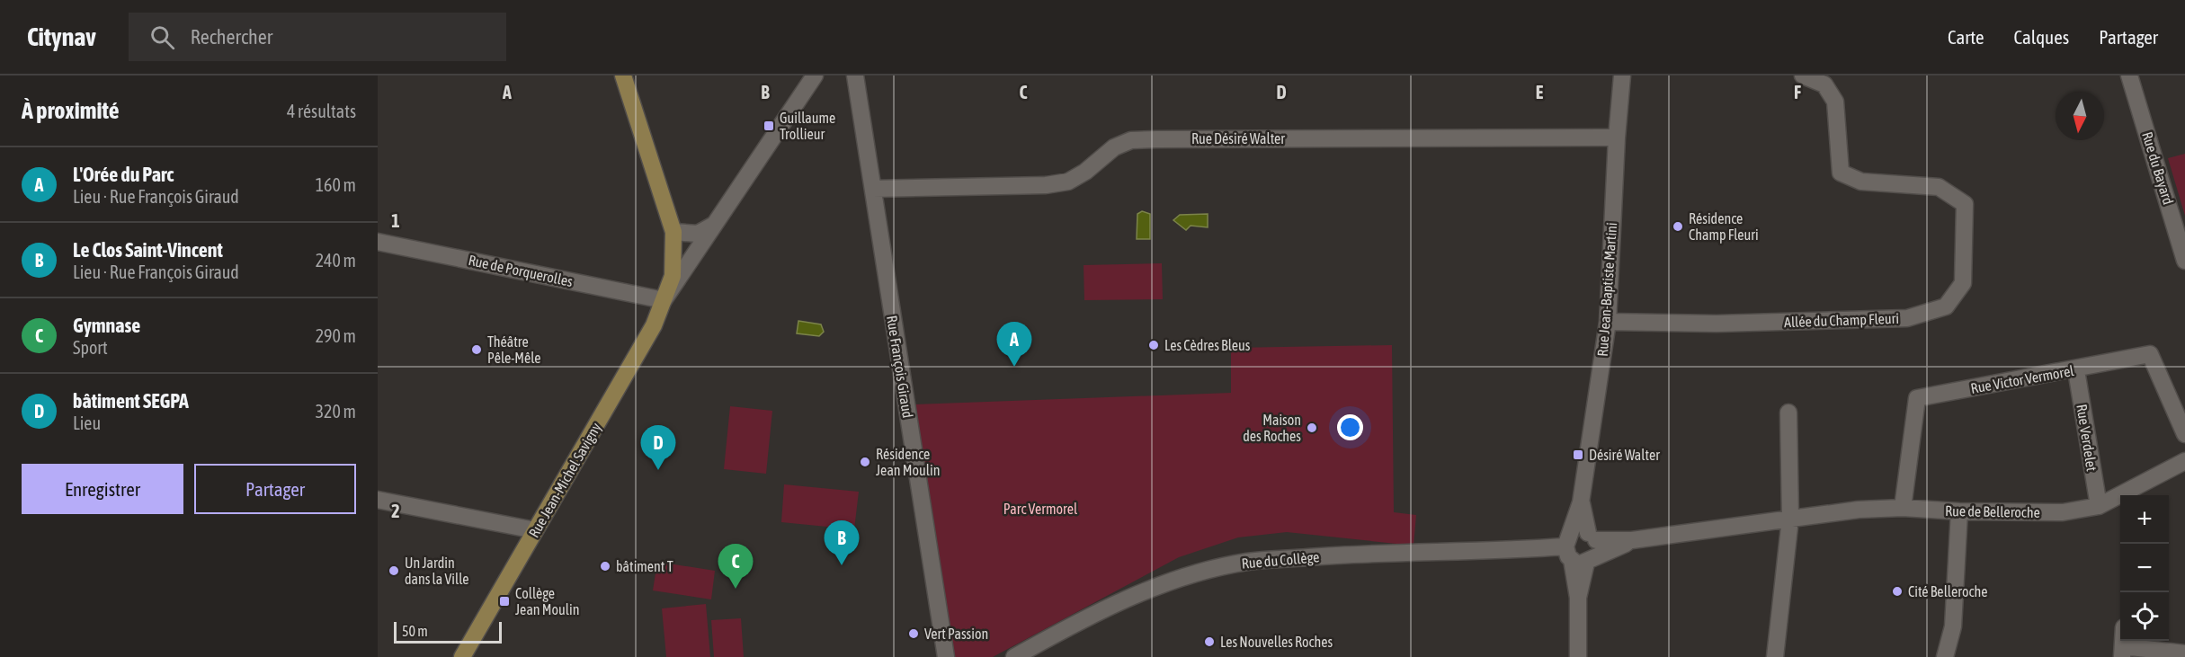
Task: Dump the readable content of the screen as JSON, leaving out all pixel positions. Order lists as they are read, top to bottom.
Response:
{
  "streets": {
    "main road": ["Rue Jean-Michel Savigny"],
    "street": [
      "Rue Désiré Walter",
      "Rue du Bayard",
      "Rue de Porquerolles",
      "Rue Jean-Baptiste Martini",
      "Allée du Champ Fleuri",
      "Rue François Giraud",
      "Rue Victor Vermorel",
      "Rue Verdelet",
      "Rue de Belleroche",
      "Rue du Collège"
    ]
  },
  "crossings": [
    ["Rue Désiré Walter", "Rue Jean-Baptiste Martini"],
    ["Rue Désiré Walter", "Rue François Giraud"],
    ["Rue de Porquerolles", "Rue Jean-Michel Savigny"],
    ["Rue Jean-Baptiste Martini", "Allée du Champ Fleuri"],
    ["Rue Jean-Baptiste Martini", "Rue du Collège"],
    ["Rue Victor Vermorel", "Rue Verdelet"],
    ["Rue Victor Vermorel", "Rue de Belleroche"],
    ["Rue Verdelet", "Rue de Belleroche"],
    ["Rue de Belleroche", "Rue du Collège"]
  ],
  "parks": ["Parc Vermorel"],
  "places": {
    "transit": ["Guillaume Trollieur", "Désiré Walter", "Collège Jean Moulin"],
    "other": [
      "Résidence Champ Fleuri",
      "Les Cèdres Bleus",
      "Théâtre Pêle-Mêle",
      "Maison des Roches",
      "Résidence Jean Moulin",
      "bâtiment T",
      "Un Jardin dans la Ville",
      "Cité Belleroche",
      "Vert Passion",
      "Les Nouvelles Roches"
    ]
  },
  "scale_bar": "50 m",
  "north": "bottom",
  "page": {
    "header": "Citynav",
    "search": "Rechercher",
    "nav": ["Carte", "Calques", "Partager"],
    "heading": ["À proximité", "4 résultats"],
    "list": [
      {
        "mark": "A",
        "name": "L'Orée du Parc",
        "note": "Lieu · Rue François Giraud",
        "value": "160 m"
      },
      {
        "mark": "B",
        "name": "Le Clos Saint-Vincent",
        "note": "Lieu · Rue François Giraud",
        "value": "240 m"
      },
      {
        "mark": "C",
        "name": "Gymnase",
        "note": "Sport",
        "value": "290 m"
      },
      {
        "mark": "D",
        "name": "bâtiment SEGPA",
        "note": "Lieu",
        "value": "320 m"
      }
    ],
    "pins": [
      "A",
      "D",
      "B",
      "C"
    ],
    "buttons": ["Enregistrer", "Partager"],
    "map_buttons": ["+", "−"],
    "scale": "50 m"
  },
  "grid": {
    "columns": [
      "A",
      "B",
      "C",
      "D",
      "E",
      "F"
    ],
    "rows": ["1", "2"]
  }
}
